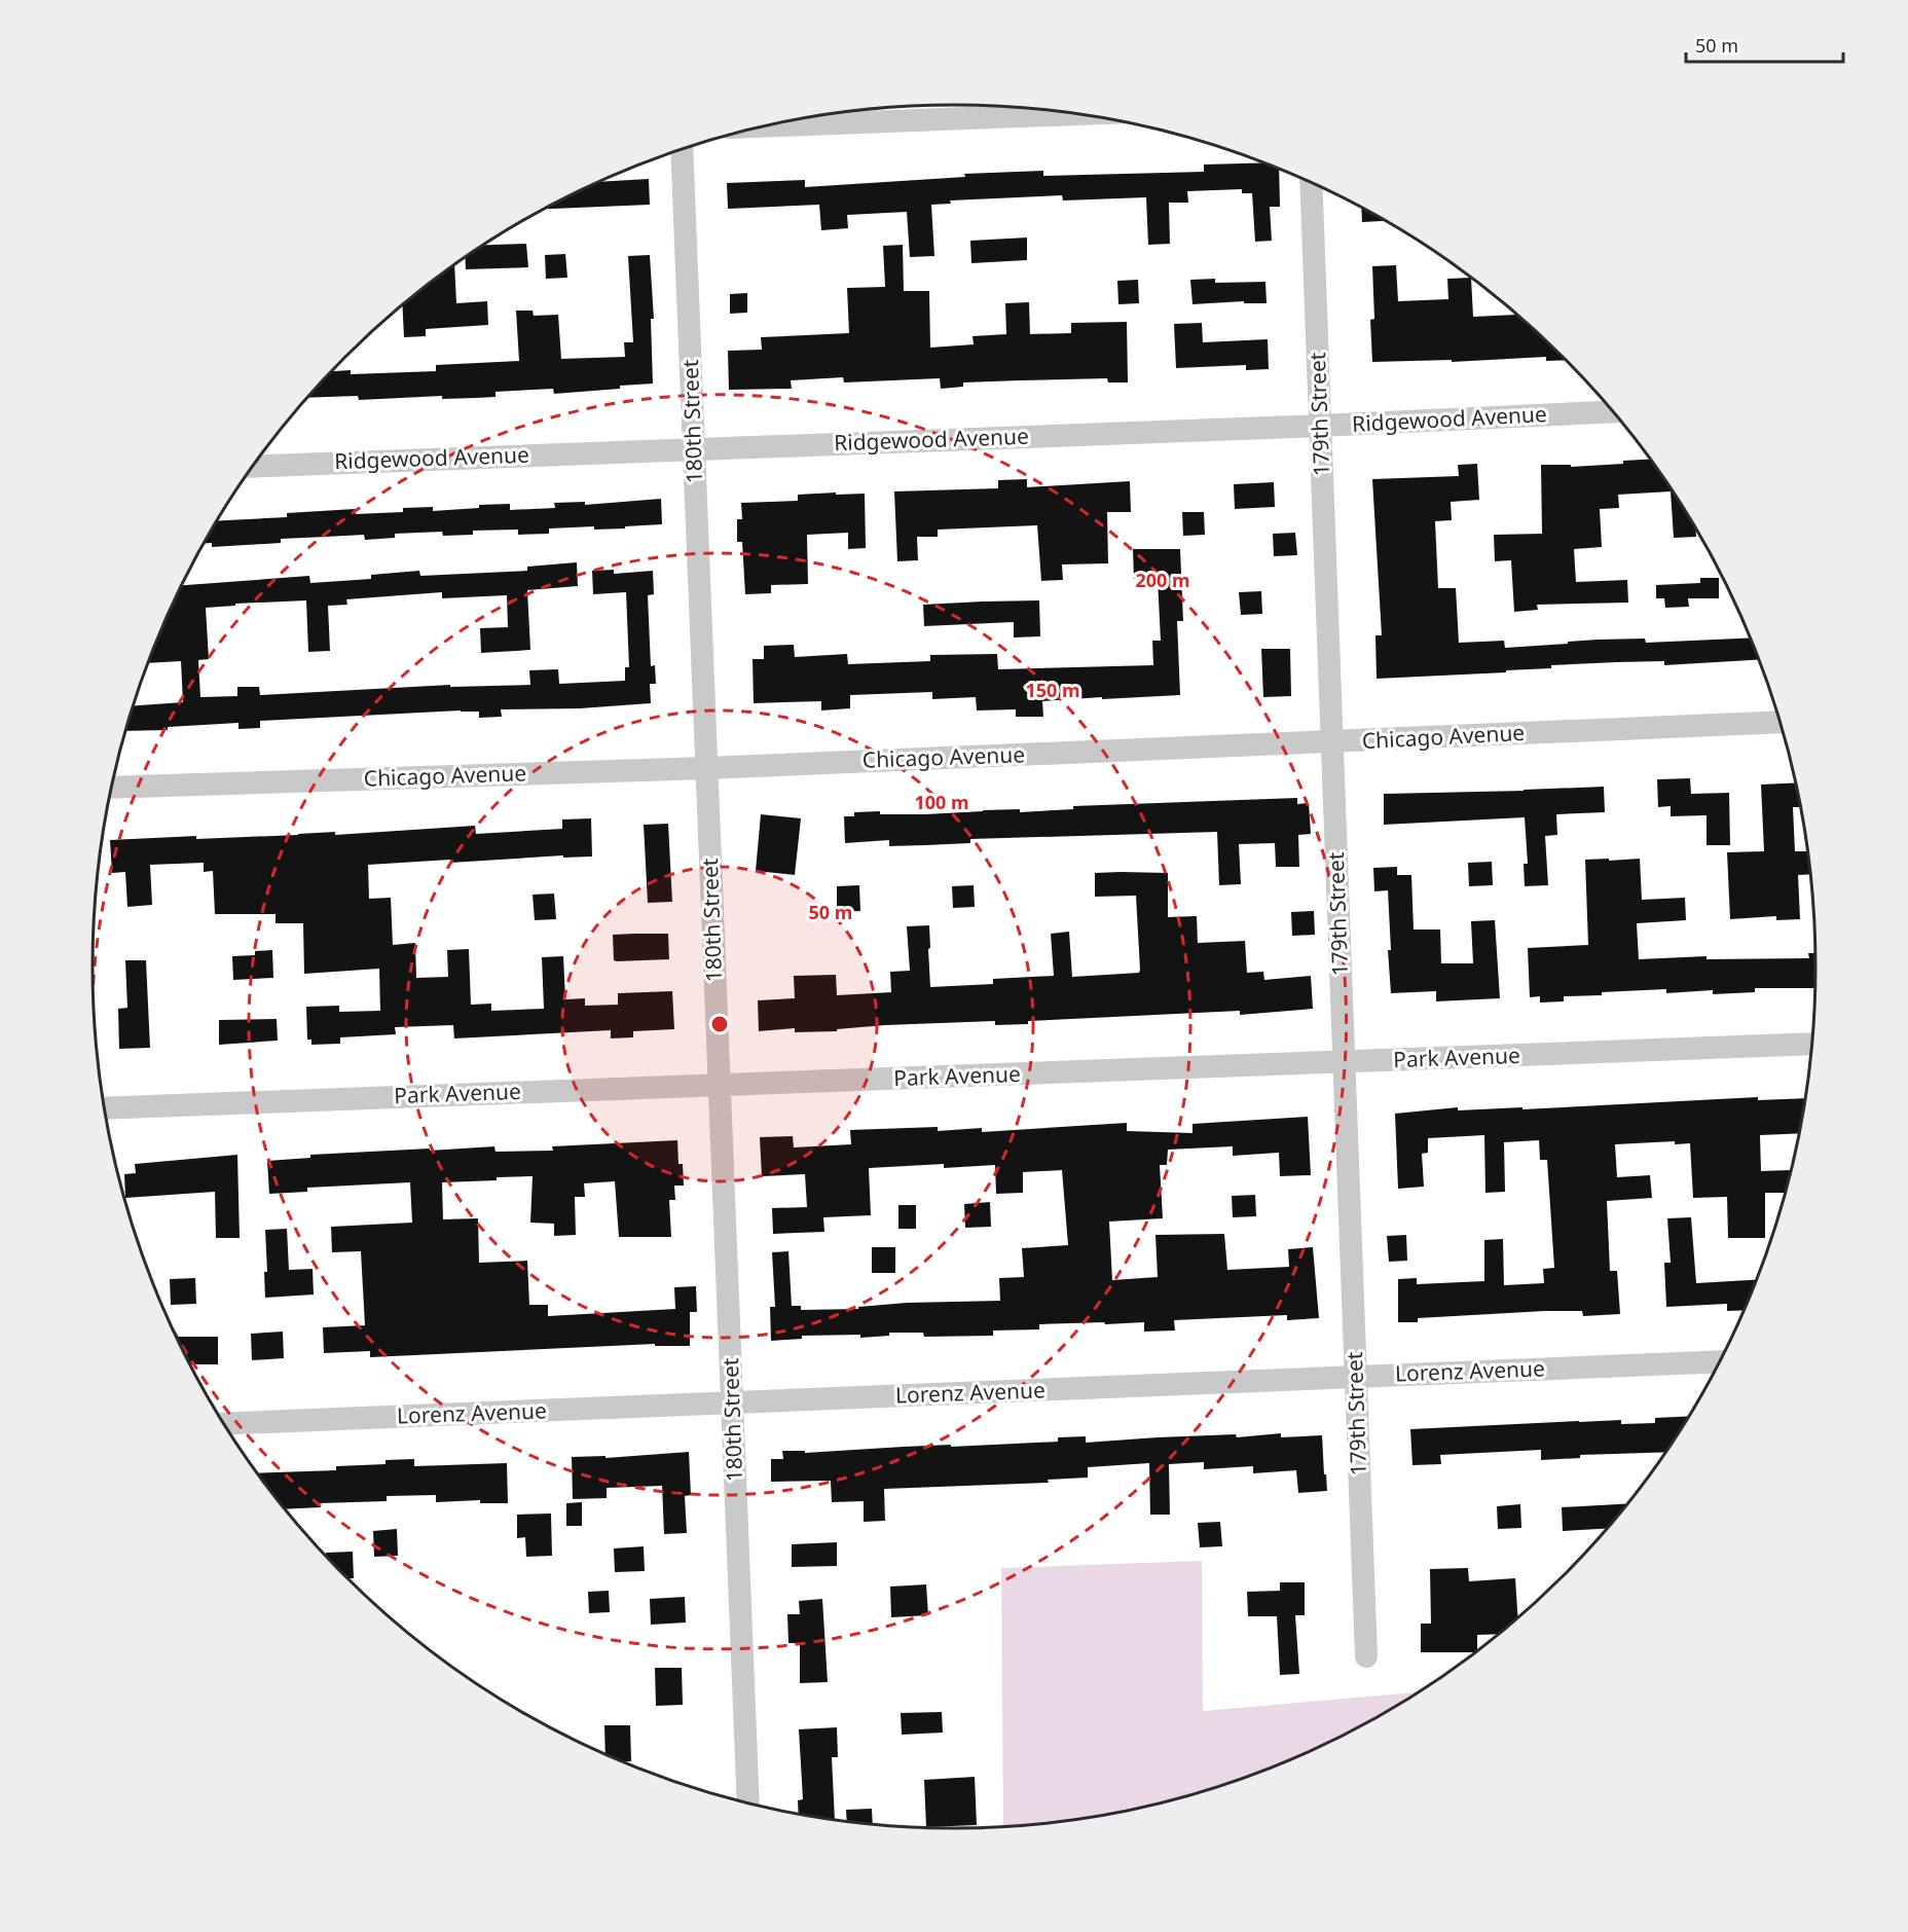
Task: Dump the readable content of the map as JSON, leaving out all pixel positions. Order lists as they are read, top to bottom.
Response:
{
  "streets": {
    "street": [
      "179th Street",
      "Ridgewood Avenue",
      "180th Street",
      "Chicago Avenue",
      "Park Avenue",
      "Lorenz Avenue"
    ]
  },
  "crossings": [
    ["179th Street", "Ridgewood Avenue"],
    ["179th Street", "Chicago Avenue"],
    ["179th Street", "Park Avenue"],
    ["179th Street", "Lorenz Avenue"],
    ["Ridgewood Avenue", "180th Street"],
    ["180th Street", "Chicago Avenue"],
    ["180th Street", "Park Avenue"],
    ["180th Street", "Lorenz Avenue"]
  ],
  "scale_bar": "50 m",
  "rings": [
    "200 m",
    "150 m",
    "100 m",
    "50 m"
  ]
}
